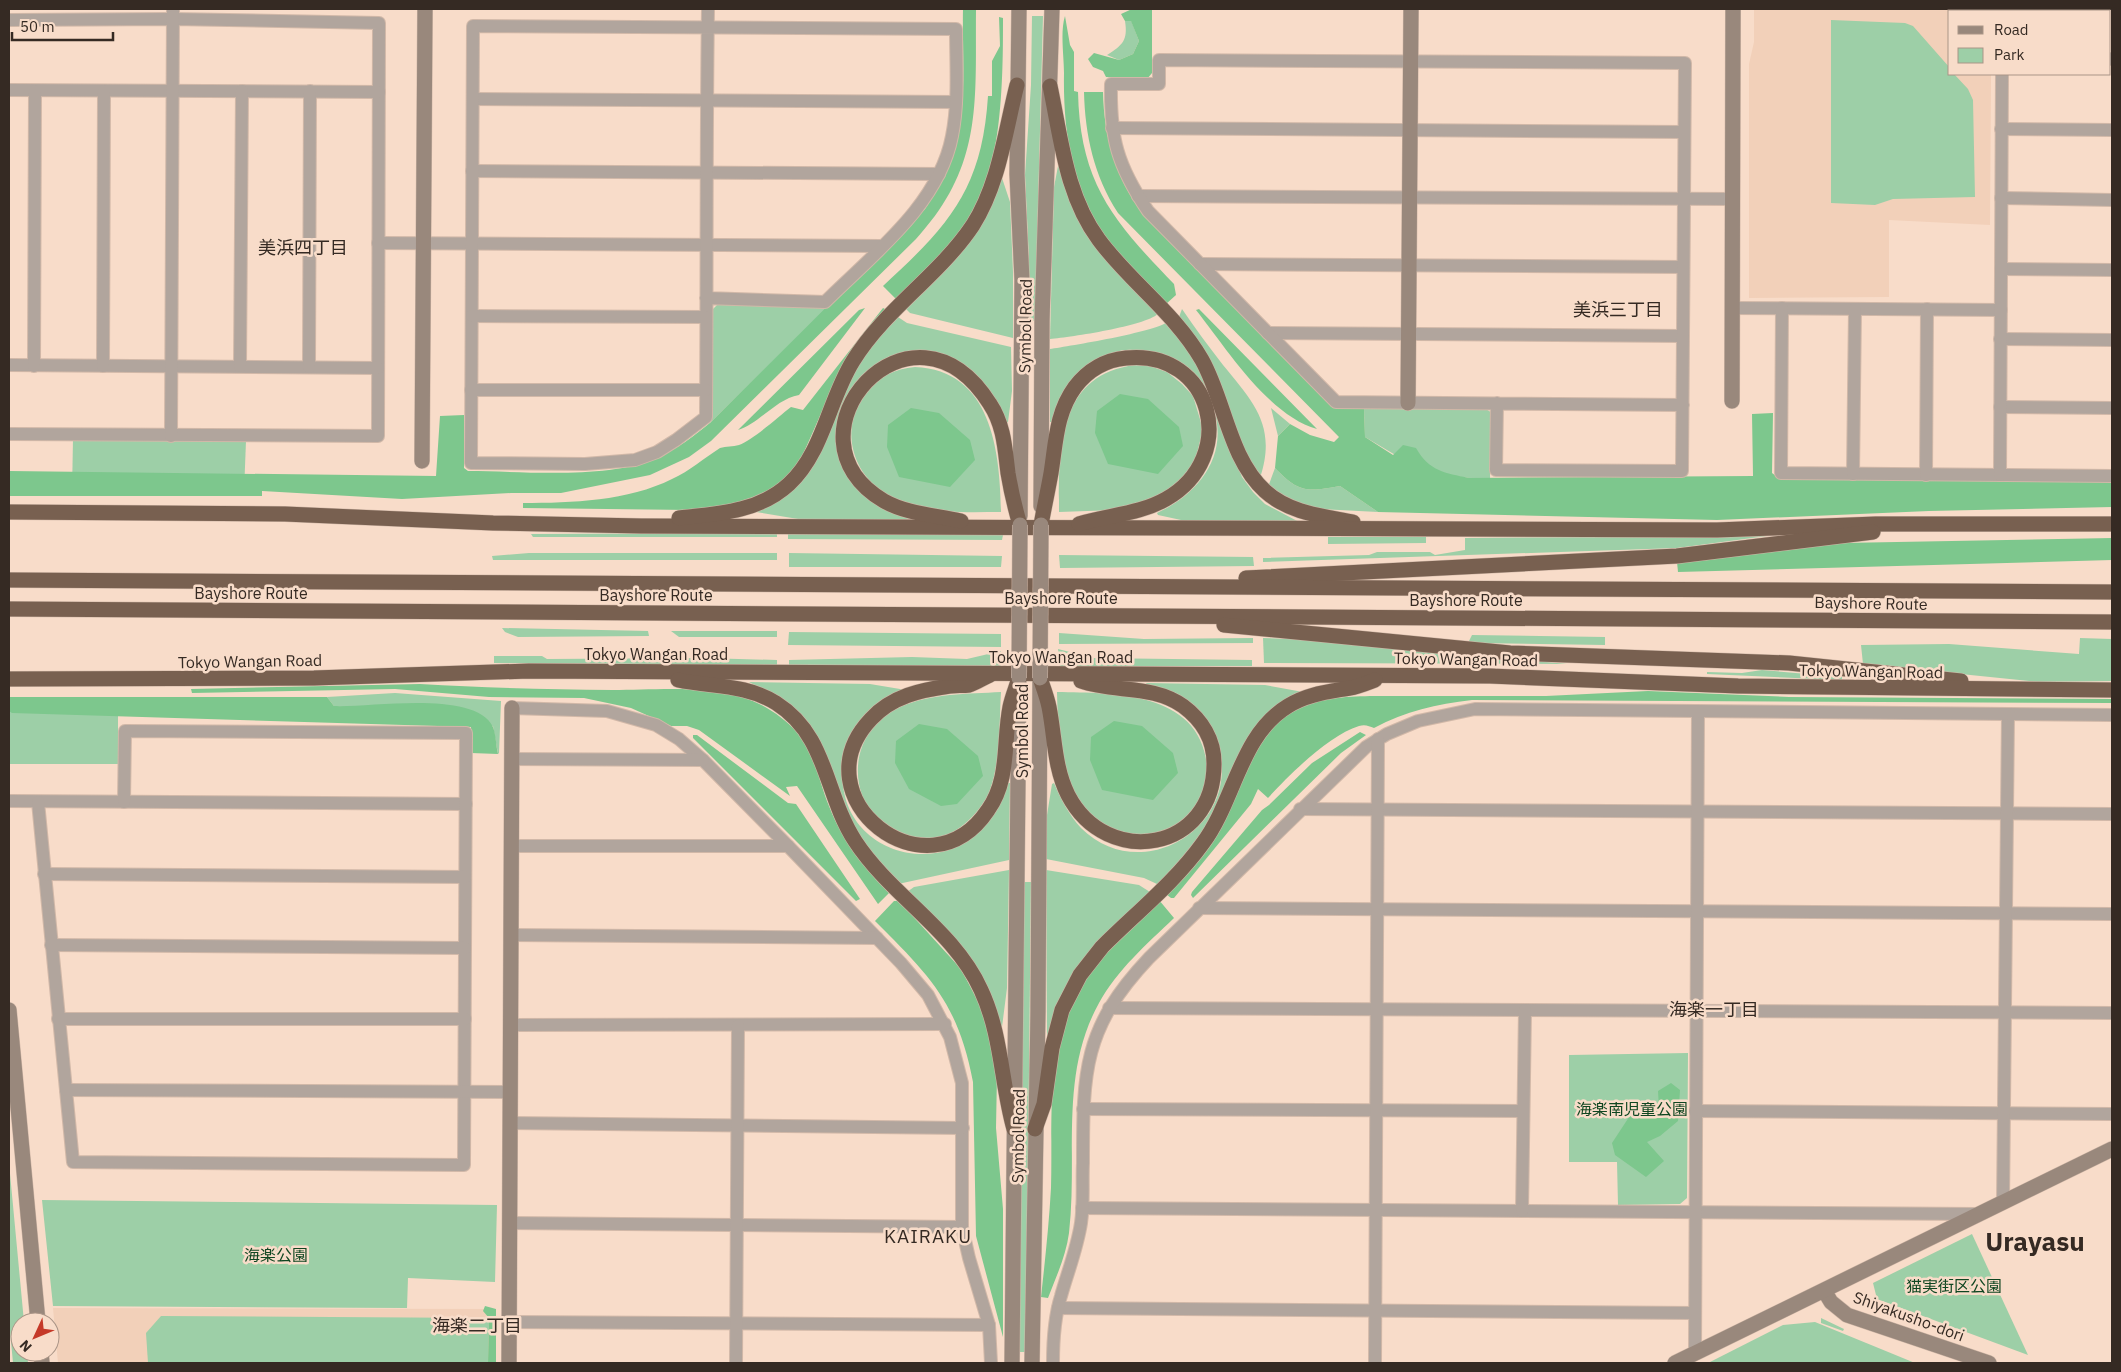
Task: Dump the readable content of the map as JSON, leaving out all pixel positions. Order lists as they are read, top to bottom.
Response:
{
  "streets": {
    "highway": ["Bayshore Route", "Tokyo Wangan Road"],
    "street": ["Symbol Road", "Shiyakusho-dori"]
  },
  "districts": [
    "美浜四丁目",
    "美浜三丁目",
    "海楽一丁目",
    "KAIRAKU",
    "Urayasu",
    "海楽二丁目"
  ],
  "parks": ["海楽南児童公園", "海楽公園", "猫実街区公園"],
  "legend": ["Road", "Park"],
  "scale_bar": "50 m",
  "north": "bottom left"
}
